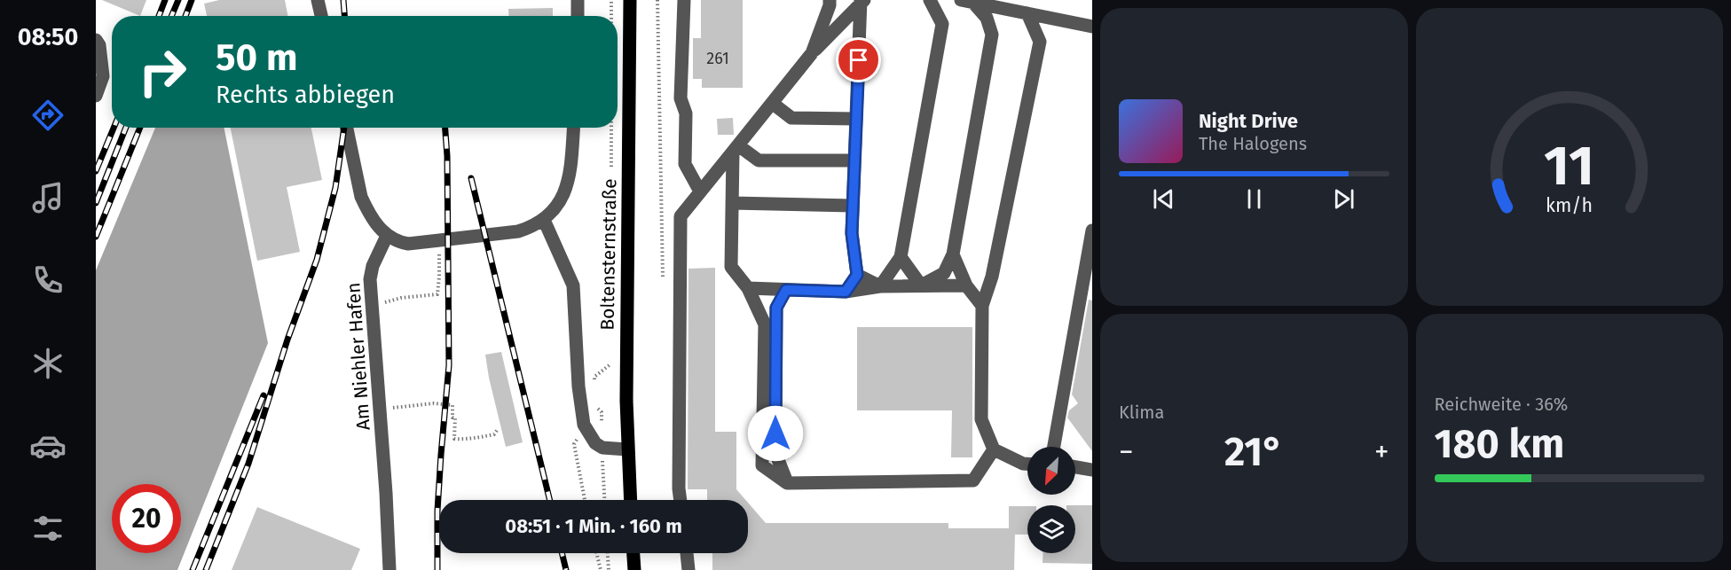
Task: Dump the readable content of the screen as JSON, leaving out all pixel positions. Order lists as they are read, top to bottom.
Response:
{
  "streets": {
    "main road": ["Boltensternstraße"],
    "street": ["Am Niehler Hafen"]
  },
  "house_numbers": ["261"],
  "north": "bottom left",
  "page": {
    "tabs": "08:50",
    "turn": ["50 m", "Rechts abbiegen"],
    "song": ["Night Drive", "The Halogens"],
    "tile": [
      "Klima",
      ["Reichweite · 36%", "180 km"]
    ],
    "heat": ["−", "21°", "+"],
    "limit": "20",
    "trip": "08:51 · 1 Min. · 160 m",
    "gauge": ["11", "km/h"]
  }
}
